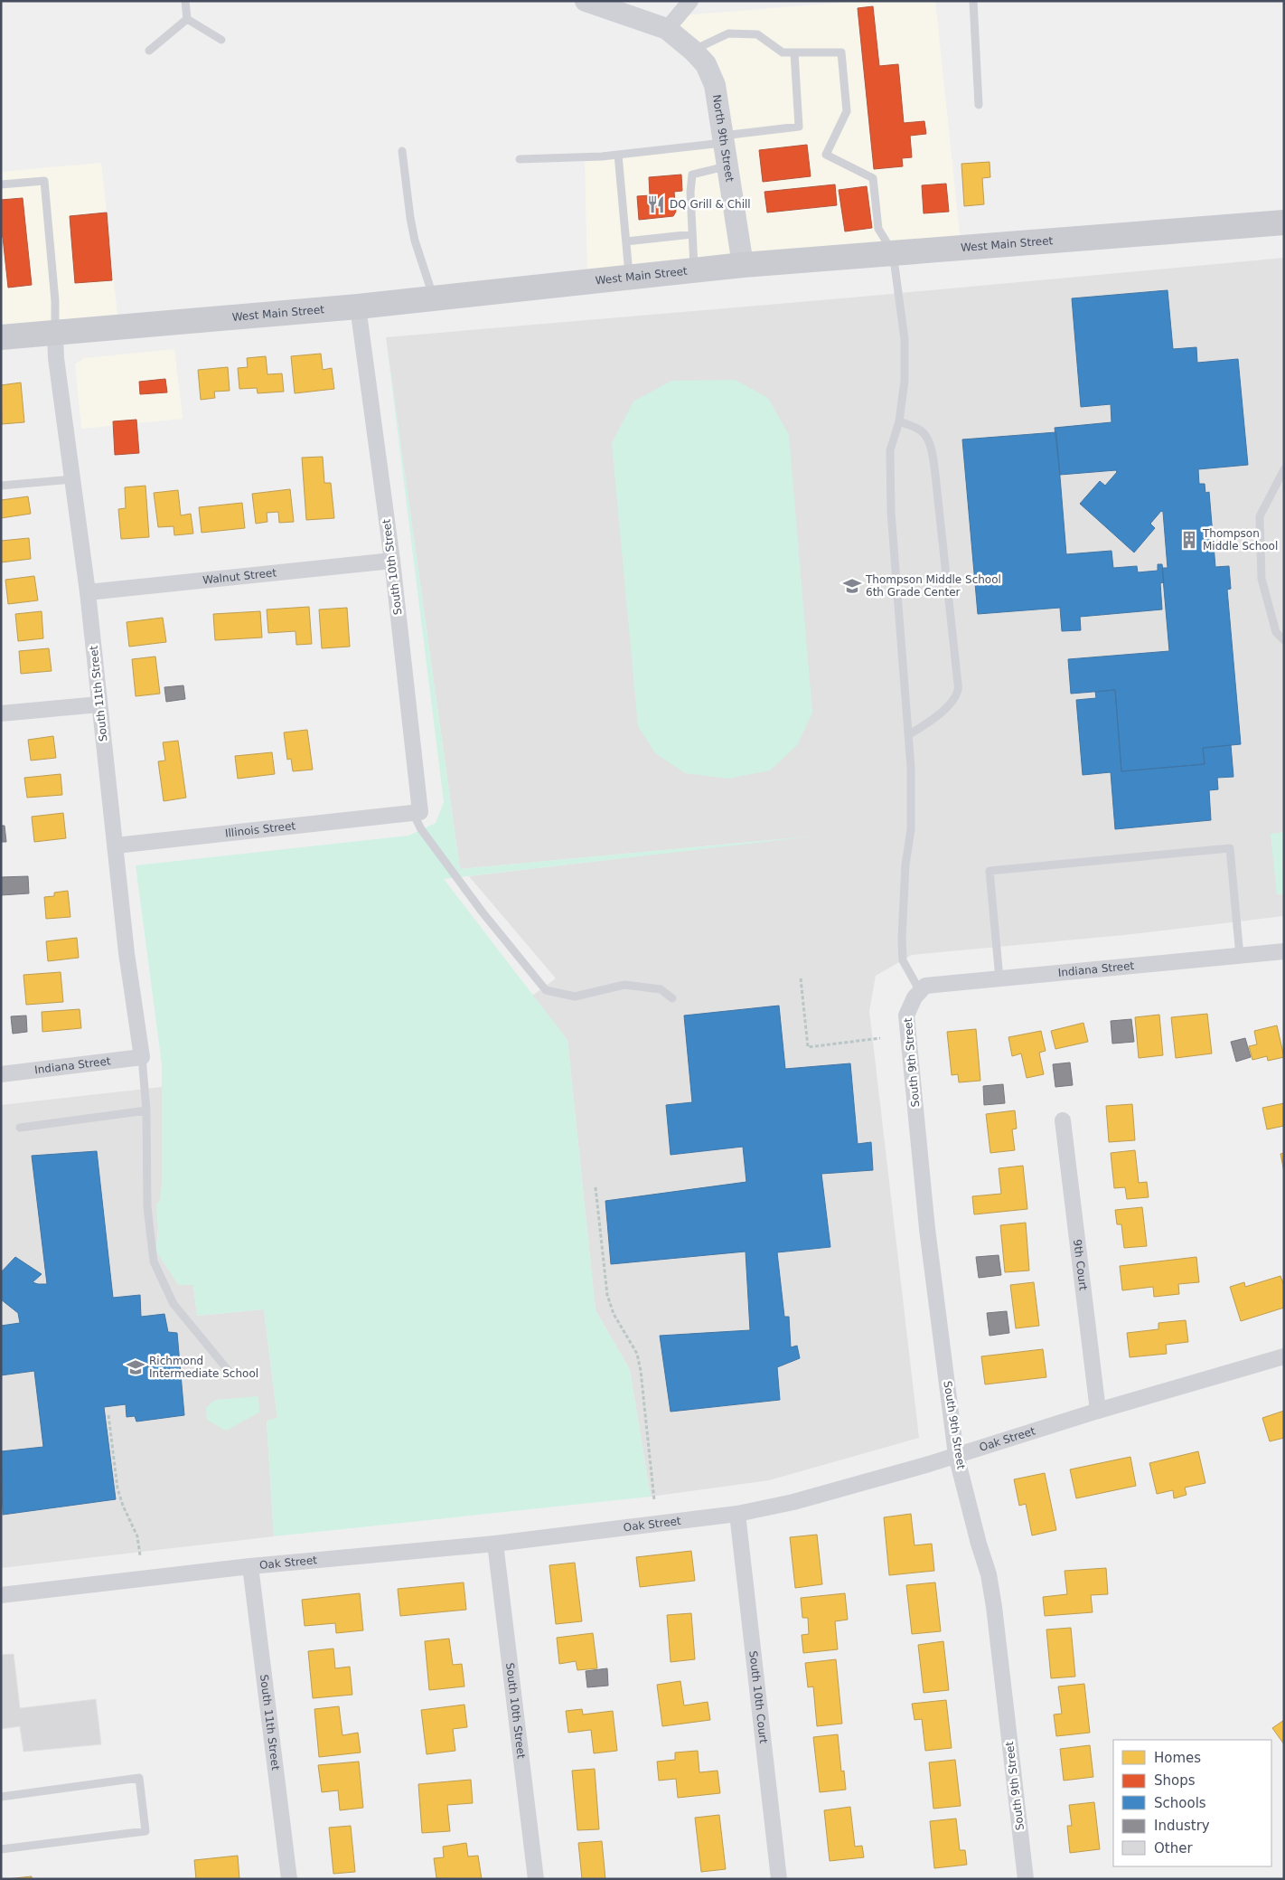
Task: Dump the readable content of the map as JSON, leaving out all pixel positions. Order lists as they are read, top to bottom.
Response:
{
  "streets": {
    "main road": ["West Main Street"],
    "street": [
      "North 9th Street",
      "South 10th Street",
      "Walnut Street",
      "South 11th Street",
      "Illinois Street",
      "Indiana Street",
      "South 9th Street",
      "9th Court",
      "Oak Street",
      "South 10th Court"
    ]
  },
  "crossings": [
    ["North 9th Street", "West Main Street"],
    ["West Main Street", "South 10th Street"],
    ["West Main Street", "South 11th Street"],
    ["South 10th Street", "Walnut Street"],
    ["South 10th Street", "Illinois Street"],
    ["South 10th Street", "Oak Street"],
    ["Walnut Street", "South 11th Street"],
    ["South 11th Street", "Illinois Street"],
    ["South 11th Street", "Indiana Street"],
    ["South 11th Street", "Oak Street"],
    ["Indiana Street", "South 9th Street"],
    ["South 9th Street", "Oak Street"],
    ["9th Court", "Oak Street"],
    ["Oak Street", "South 10th Court"]
  ],
  "places": {
    "restaurant": ["DQ Grill & Chill"],
    "building": ["Thompson Middle School"],
    "school or university": ["Thompson Middle School 6th Grade Center", "Richmond Intermediate School"]
  },
  "legend": [
    "Homes",
    "Shops",
    "Schools",
    "Industry",
    "Other"
  ]
}
